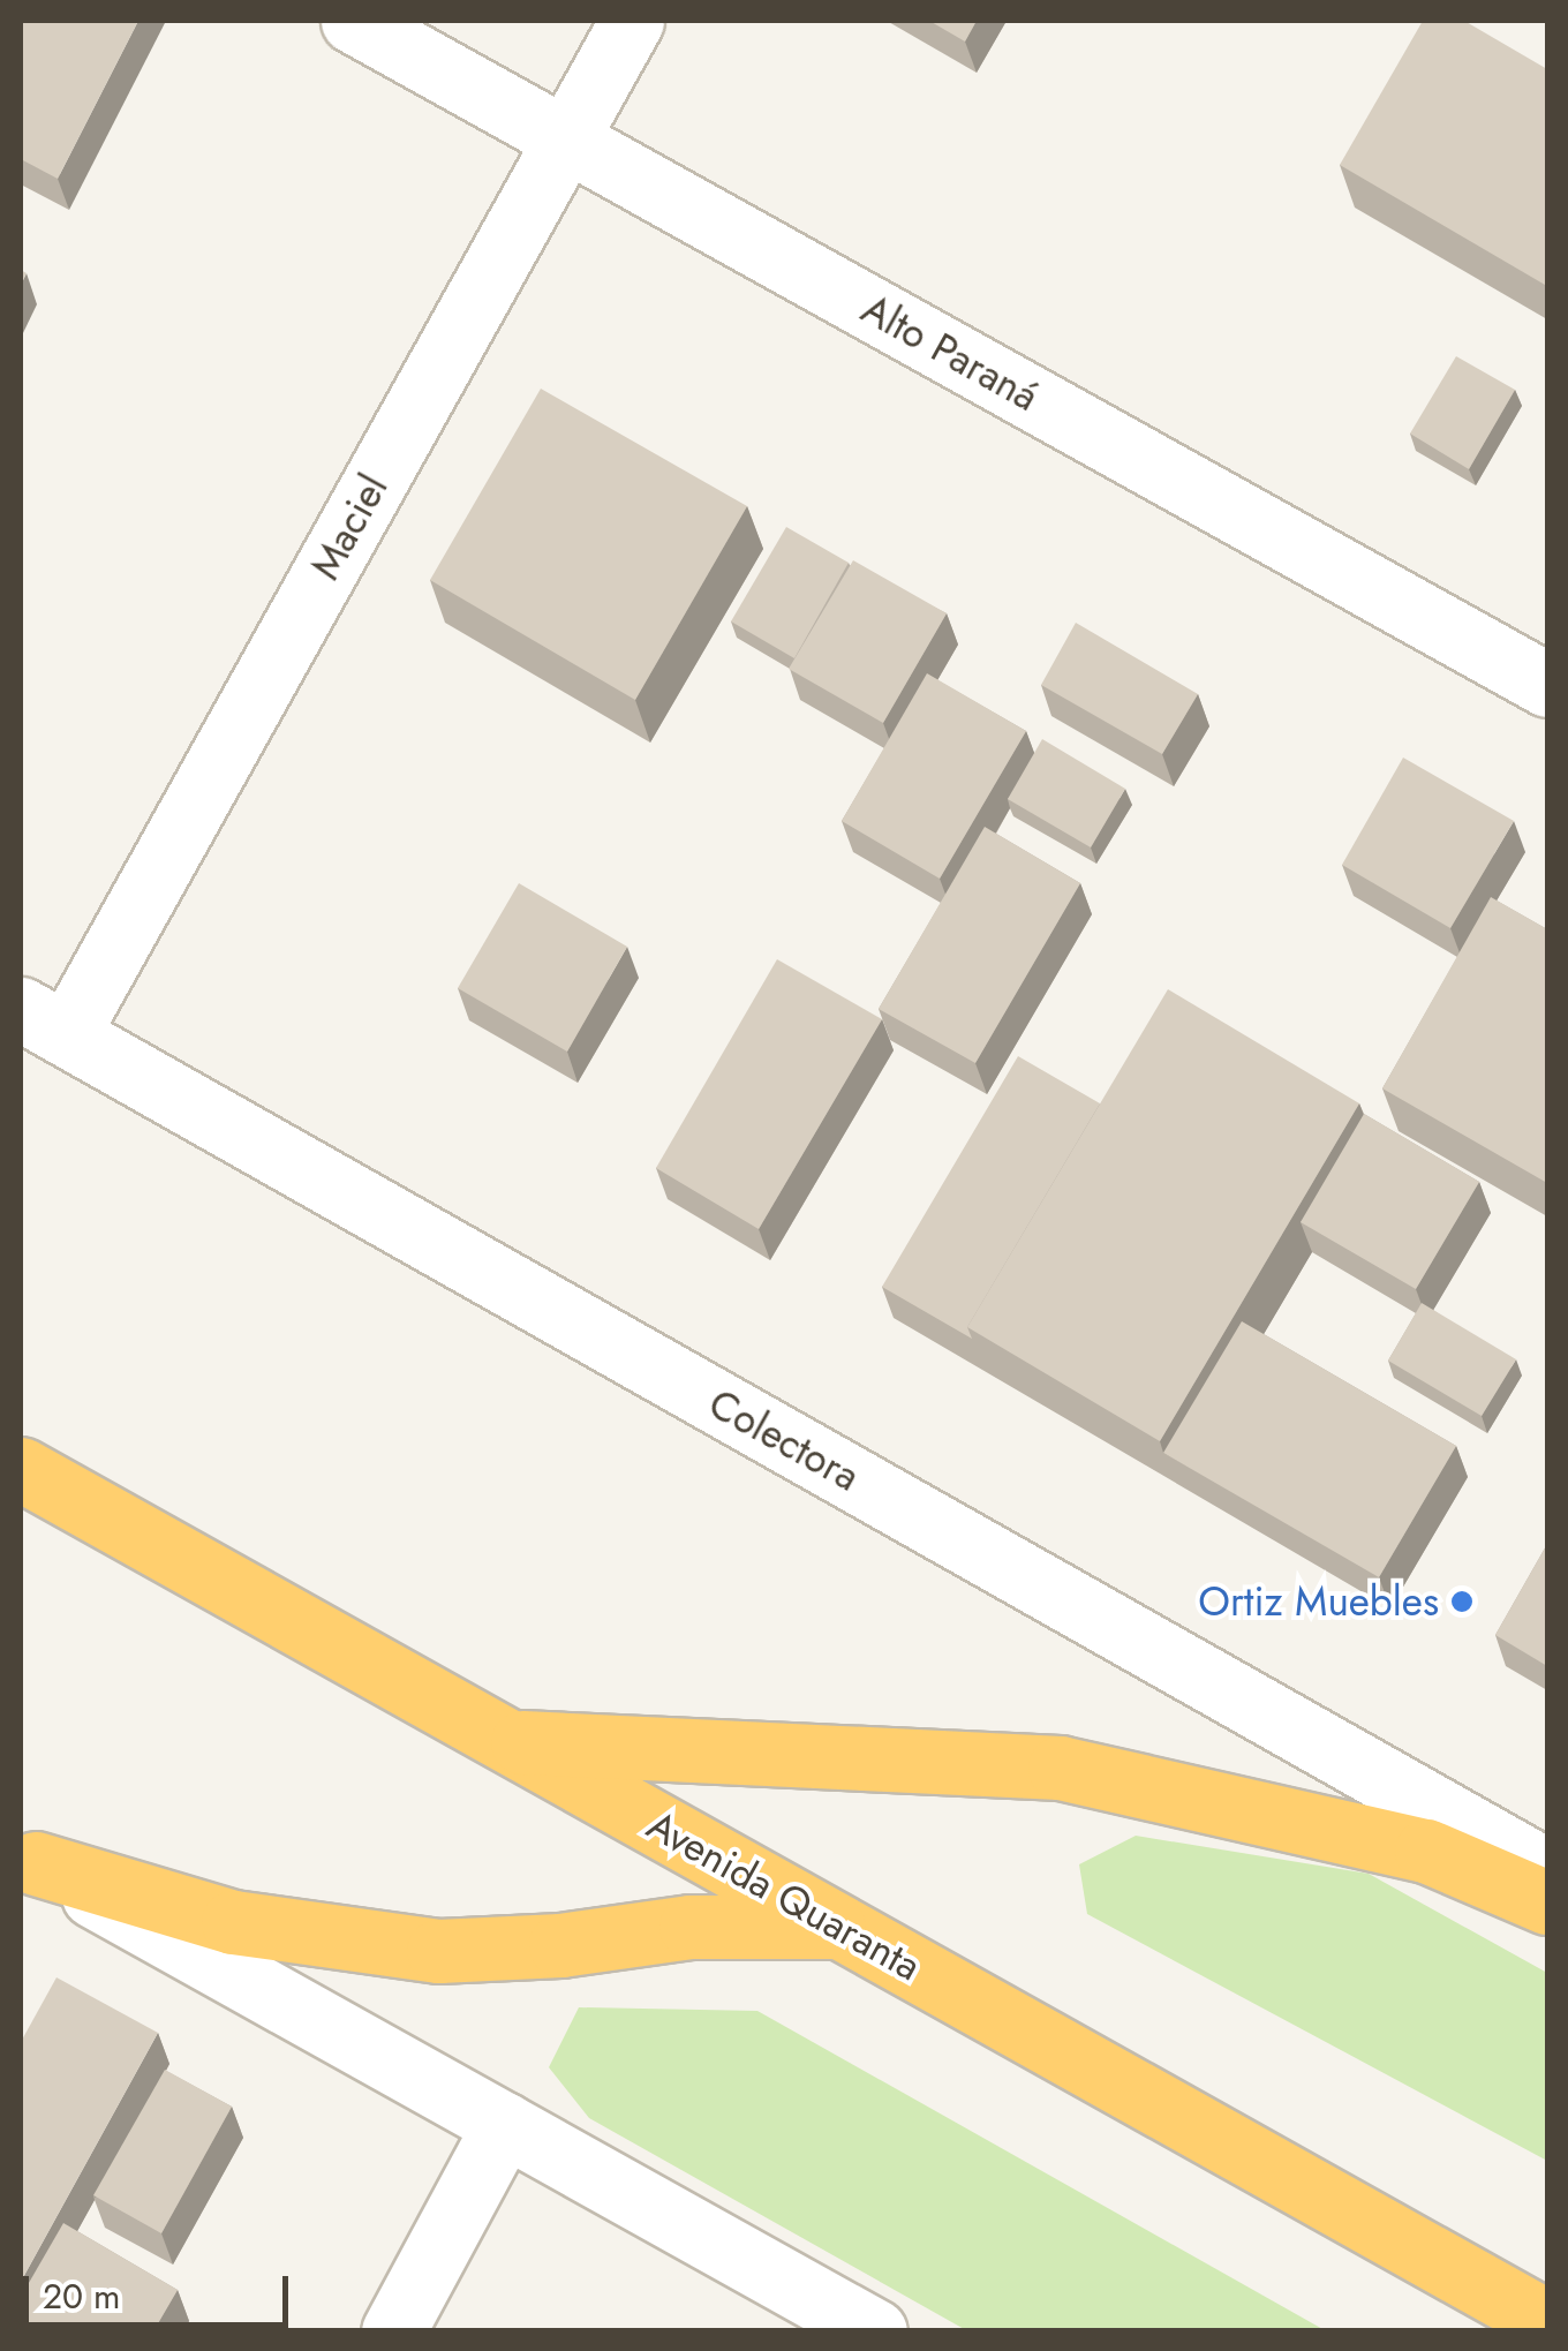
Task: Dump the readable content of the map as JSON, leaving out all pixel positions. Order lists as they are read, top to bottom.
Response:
{
  "streets": {
    "highway": ["Avenida Quaranta"],
    "street": ["Alto Paraná", "Maciel", "Colectora"]
  },
  "crossings": [
    ["Alto Paraná", "Maciel"],
    ["Maciel", "Colectora"]
  ],
  "places": ["Ortiz Muebles"],
  "scale_bar": "20 m"
}
